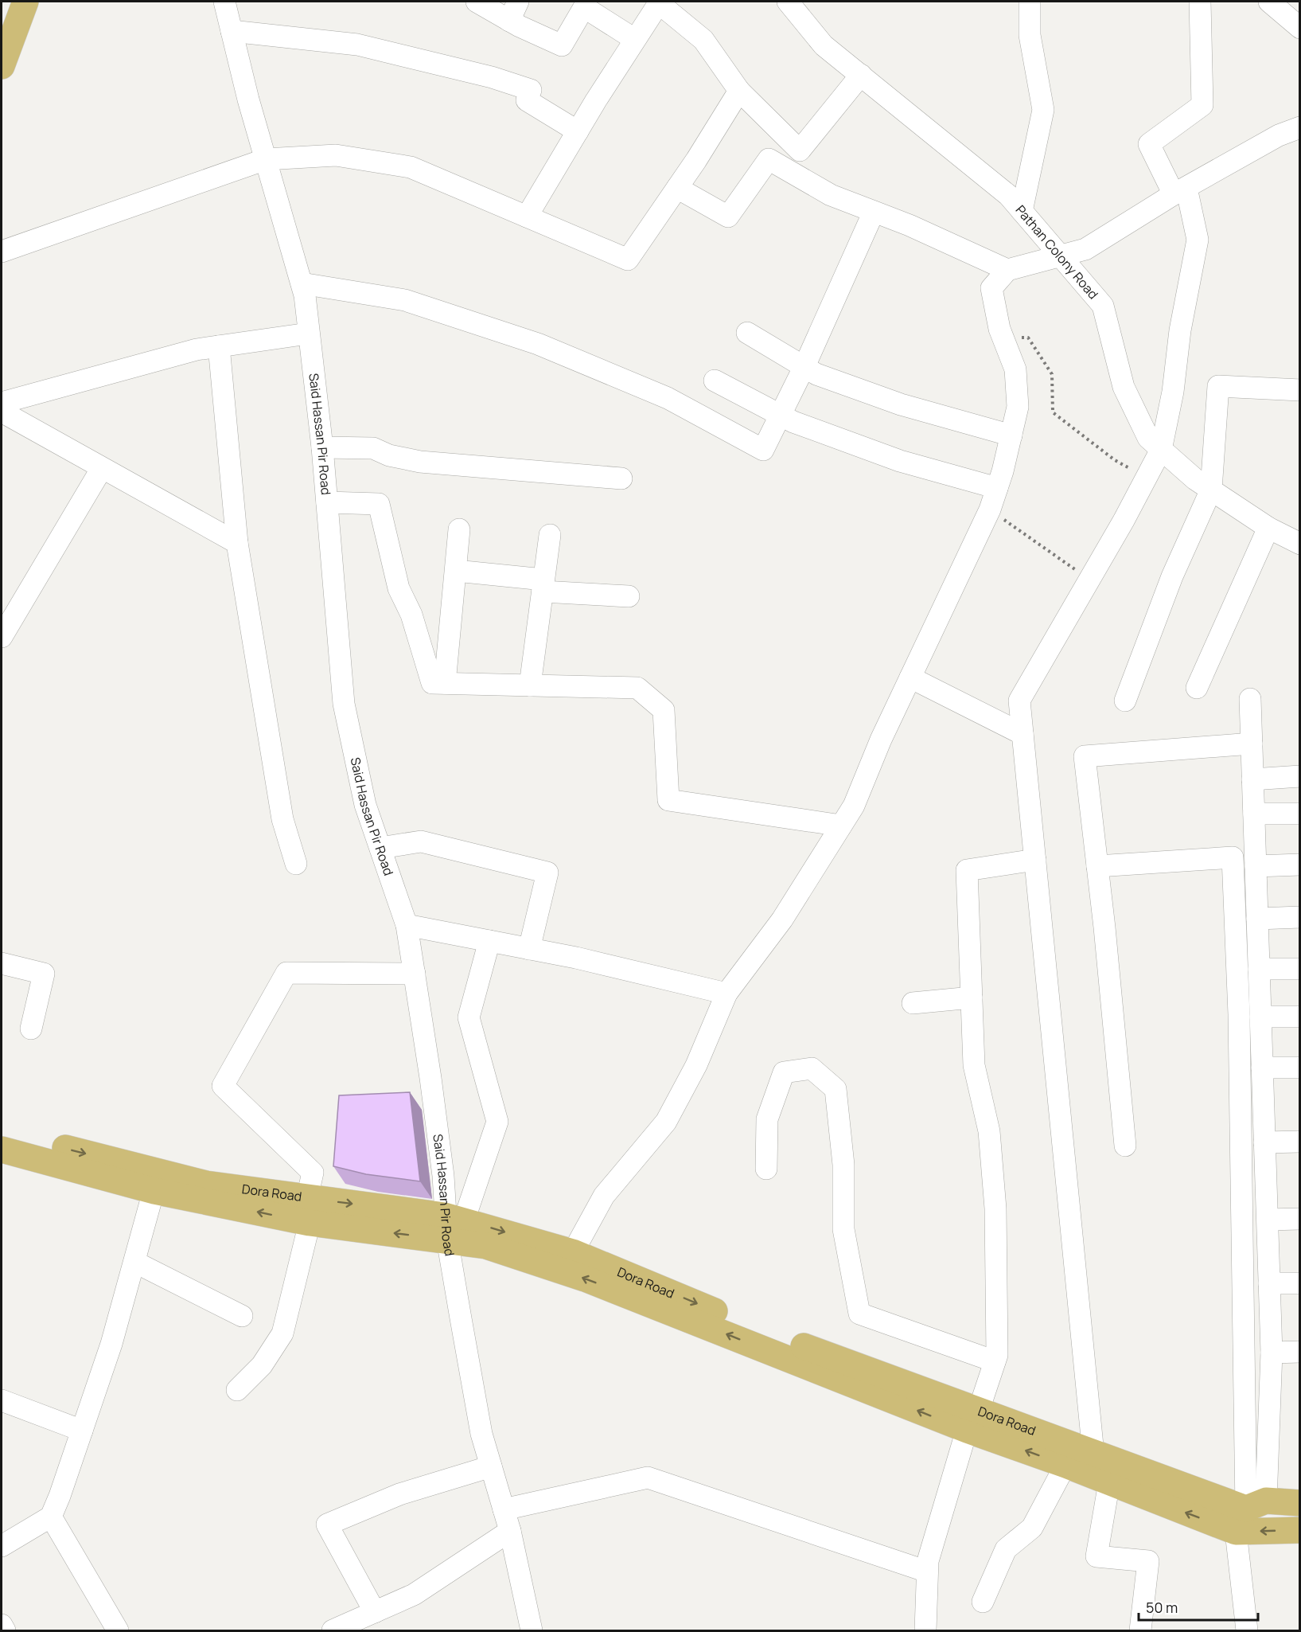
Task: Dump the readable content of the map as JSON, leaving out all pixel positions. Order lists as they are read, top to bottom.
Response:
{
  "streets": {
    "main road": ["Dora Road"],
    "street": ["Pathan Colony Road", "Said Hassan Pir Road"]
  },
  "crossings": [
    ["Said Hassan Pir Road", "Dora Road"]
  ],
  "scale_bar": "50 m"
}
